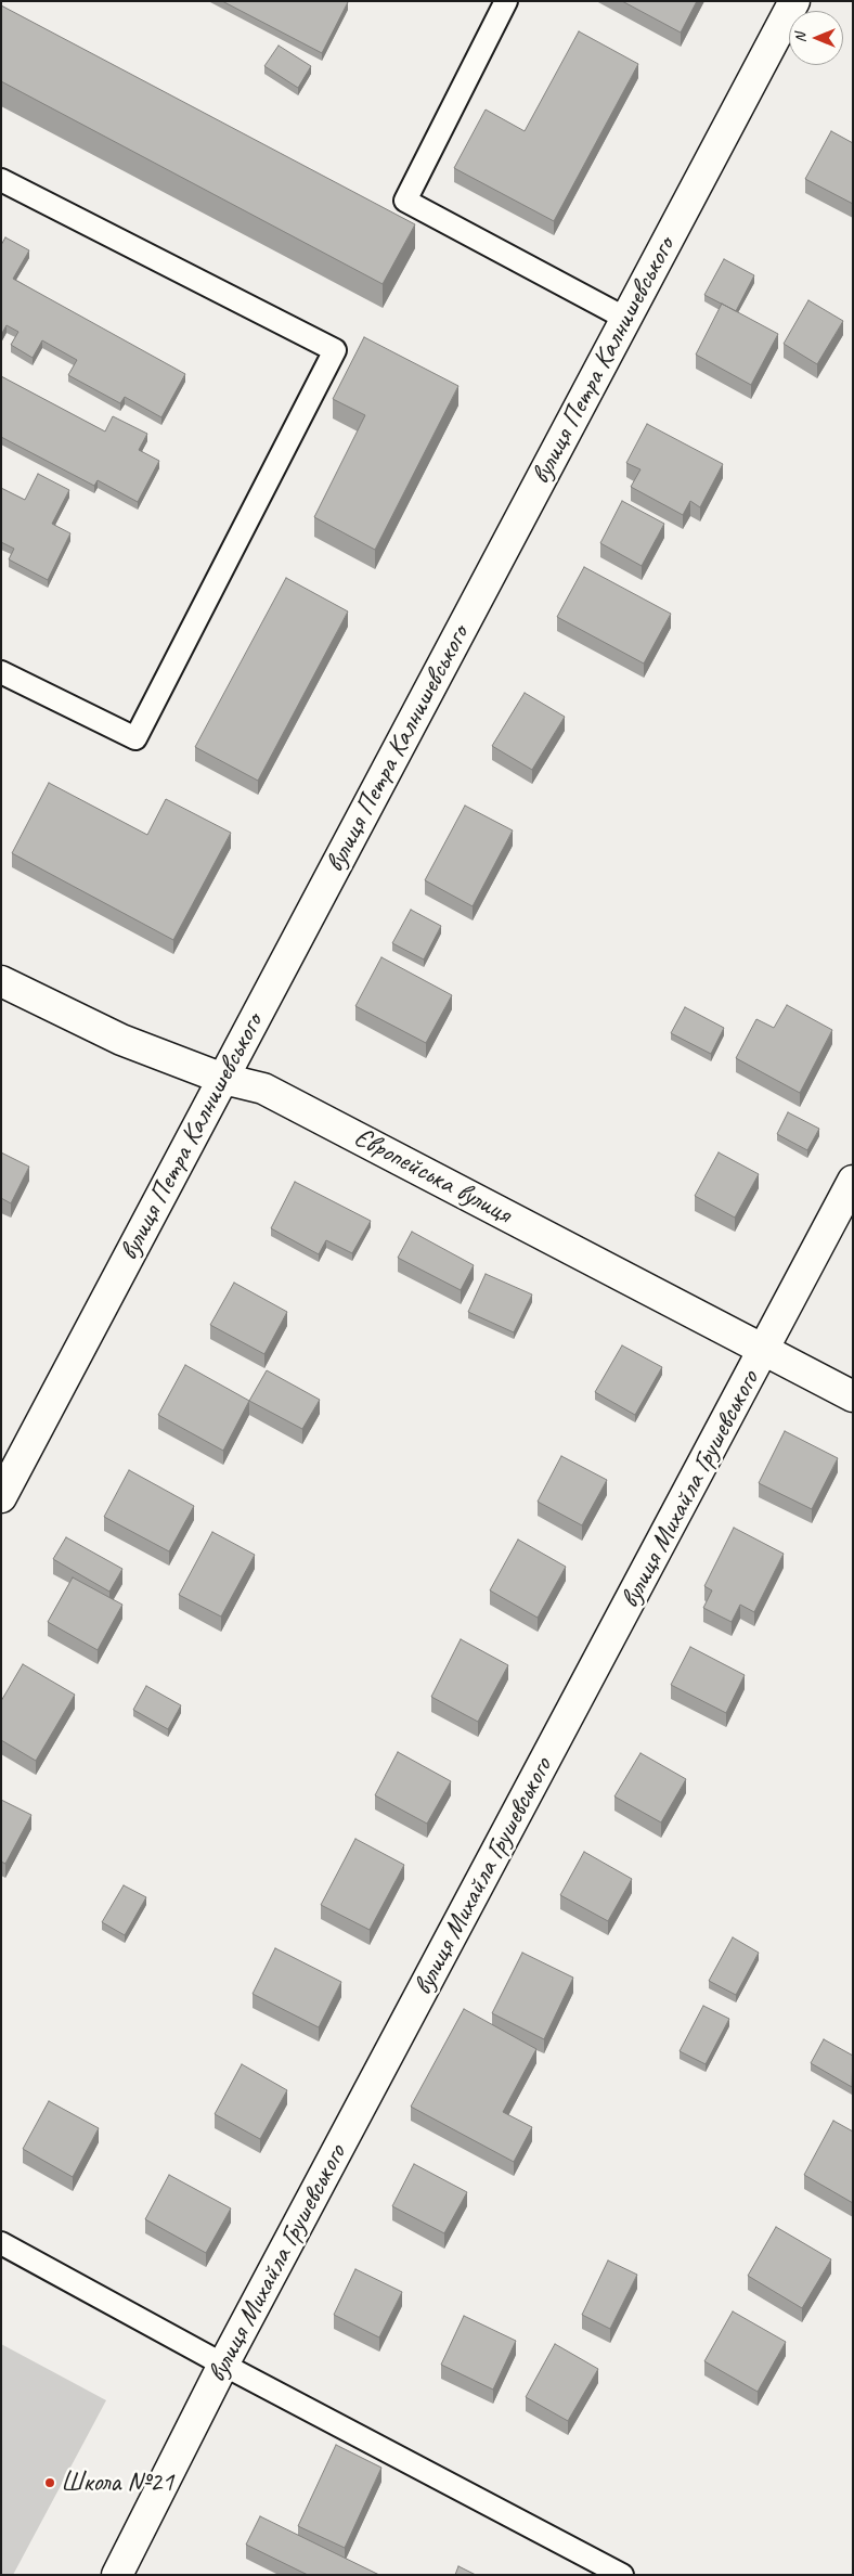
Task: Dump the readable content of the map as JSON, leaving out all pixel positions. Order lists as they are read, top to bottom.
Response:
{
  "streets": {
    "street": ["вулиця Петра Калнишевського", "Європейська вулиця", "вулиця Михайла Грушевського"]
  },
  "crossings": [
    ["вулиця Петра Калнишевського", "Європейська вулиця"],
    ["Європейська вулиця", "вулиця Михайла Грушевського"]
  ],
  "places": ["Школа №21"],
  "north": "left"
}
